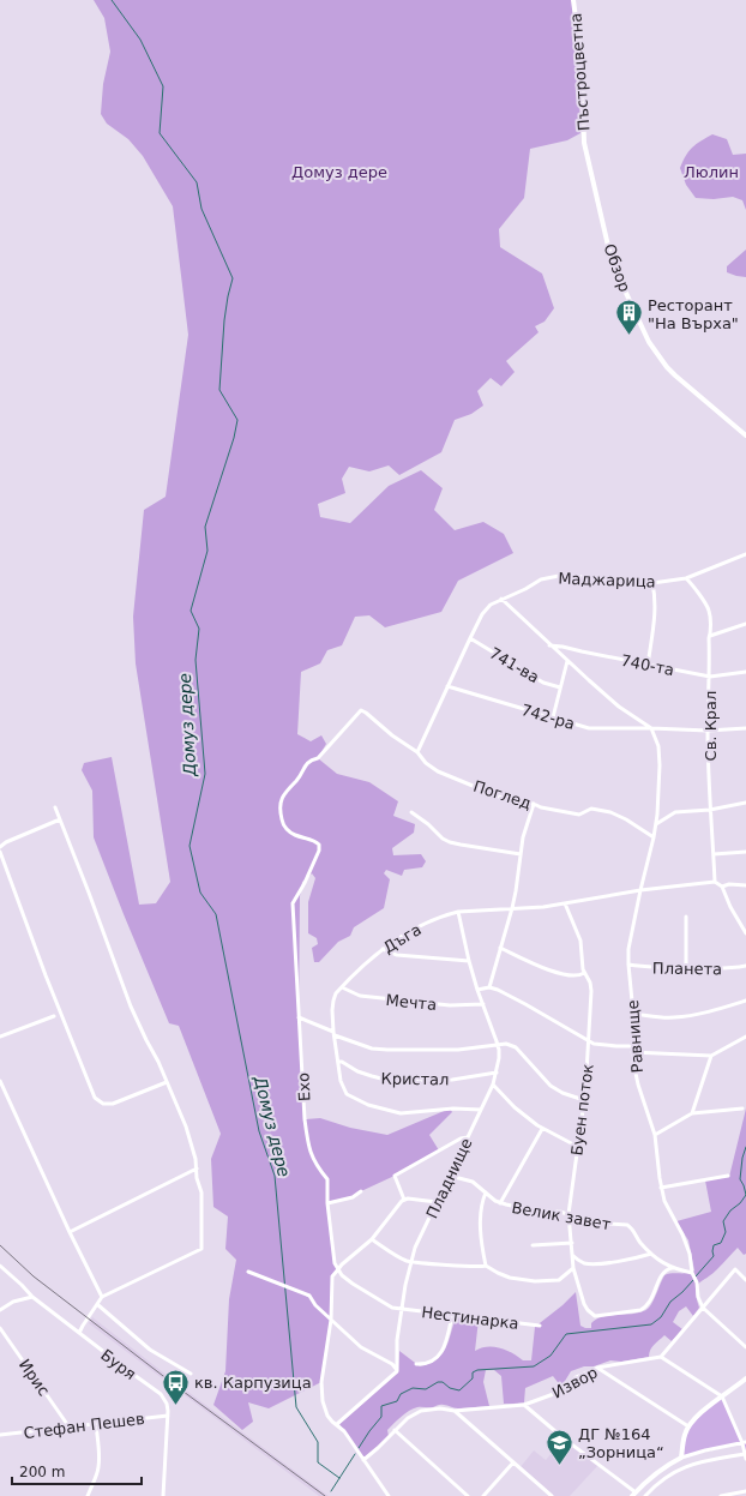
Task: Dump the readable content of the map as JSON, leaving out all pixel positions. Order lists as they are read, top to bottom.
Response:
{
  "streets": {
    "street": [
      "Пъстроцветна",
      "Обзор",
      "Маджарица",
      "741-ва",
      "740-та",
      "742-ра",
      "Св. Крал",
      "Поглед",
      "Дъга",
      "Планета",
      "Мечта",
      "Равнище",
      "Кристал",
      "Ехо",
      "Буен поток",
      "Пладнище",
      "Велик завет",
      "Нестинарка",
      "Буря",
      "Ирис",
      "Извор",
      "Стефан Пешев"
    ]
  },
  "crossings": [
    ["Пъстроцветна", "Обзор"],
    ["Маджарица", "741-ва"],
    ["Маджарица", "742-ра"],
    ["Маджарица", "Св. Крал"],
    ["Маджарица", "Поглед"],
    ["740-та", "Св. Крал"],
    ["742-ра", "Св. Крал"],
    ["742-ра", "Равнище"],
    ["Св. Крал", "Дъга"],
    ["Поглед", "Равнище"],
    ["Поглед", "Ехо"],
    ["Дъга", "Мечта"],
    ["Дъга", "Равнище"],
    ["Дъга", "Кристал"],
    ["Дъга", "Буен поток"],
    ["Дъга", "Пладнище"],
    ["Планета", "Равнище"],
    ["Мечта", "Пладнище"],
    ["Равнище", "Велик завет"],
    ["Кристал", "Пладнище"],
    ["Ехо", "Нестинарка"],
    ["Буен поток", "Велик завет"],
    ["Пладнище", "Велик завет"],
    ["Пладнище", "Нестинарка"],
    ["Буря", "Стефан Пешев"],
    ["Ирис", "Стефан Пешев"]
  ],
  "water": ["Домуз дере"],
  "parks": ["Домуз дере", "Люлин"],
  "places": {
    "building": ["Ресторант \"На Върха\""],
    "bus stop": ["кв. Карпузица"],
    "school or university": ["ДГ №164 „Зорница“"]
  },
  "scale_bar": "200 m"
}
